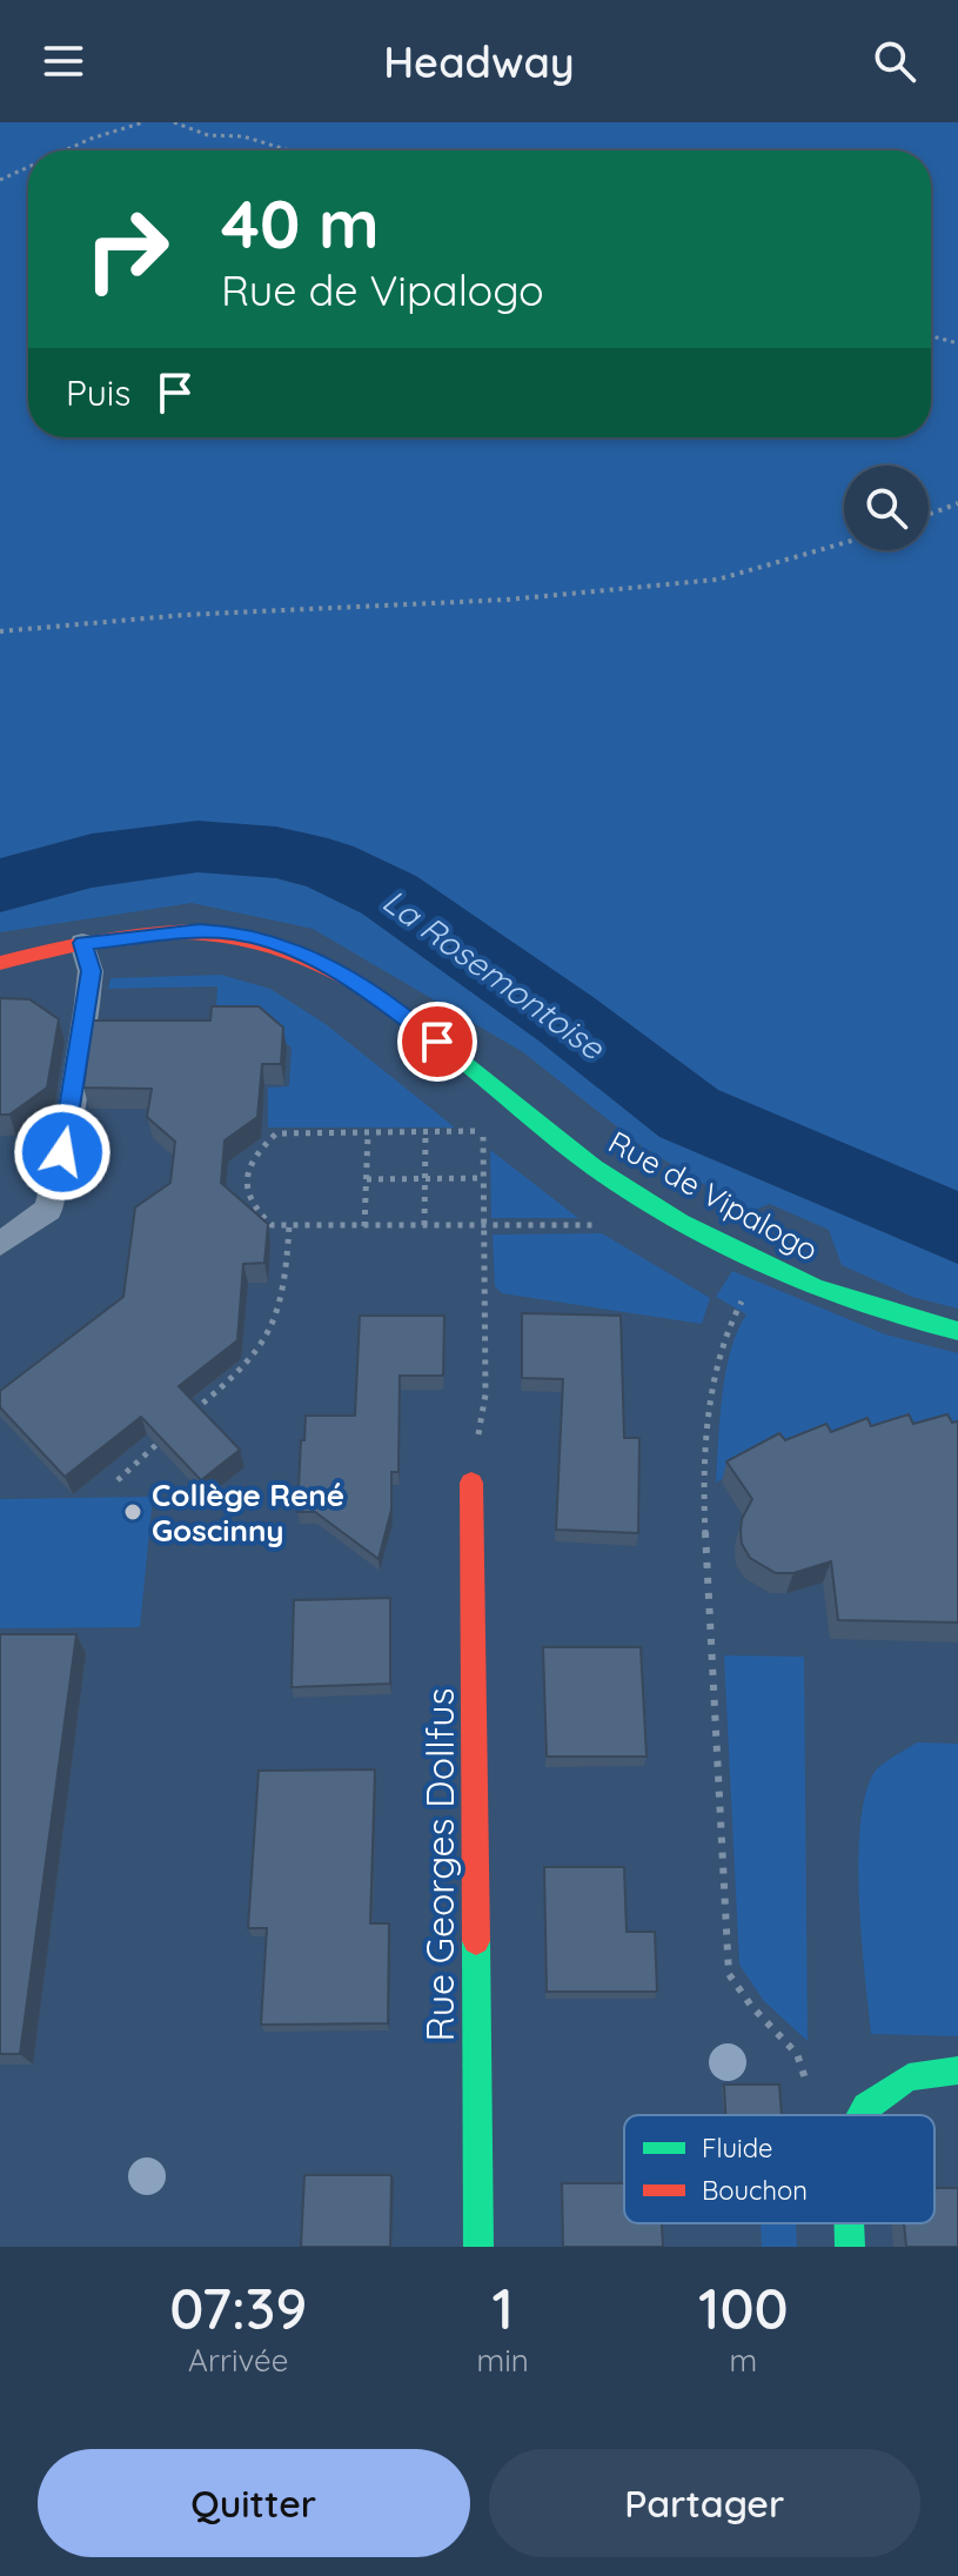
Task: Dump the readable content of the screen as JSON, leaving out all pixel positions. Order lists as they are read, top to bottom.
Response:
{
  "streets": {
    "street": ["Rue de Vipalogo", "Rue Georges Dollfus"]
  },
  "water": ["La Rosemontoise"],
  "places": ["Collège René Goscinny"],
  "legend": ["Fluide", "Bouchon"],
  "page": {
    "header": "Headway",
    "turn": ["40 m", "Rue de Vipalogo"],
    "then": "Puis",
    "eta": [
      "07:39",
      "Arrivée",
      "1",
      "min",
      "100",
      "m"
    ],
    "buttons": ["Quitter", "Partager"]
  }
}
